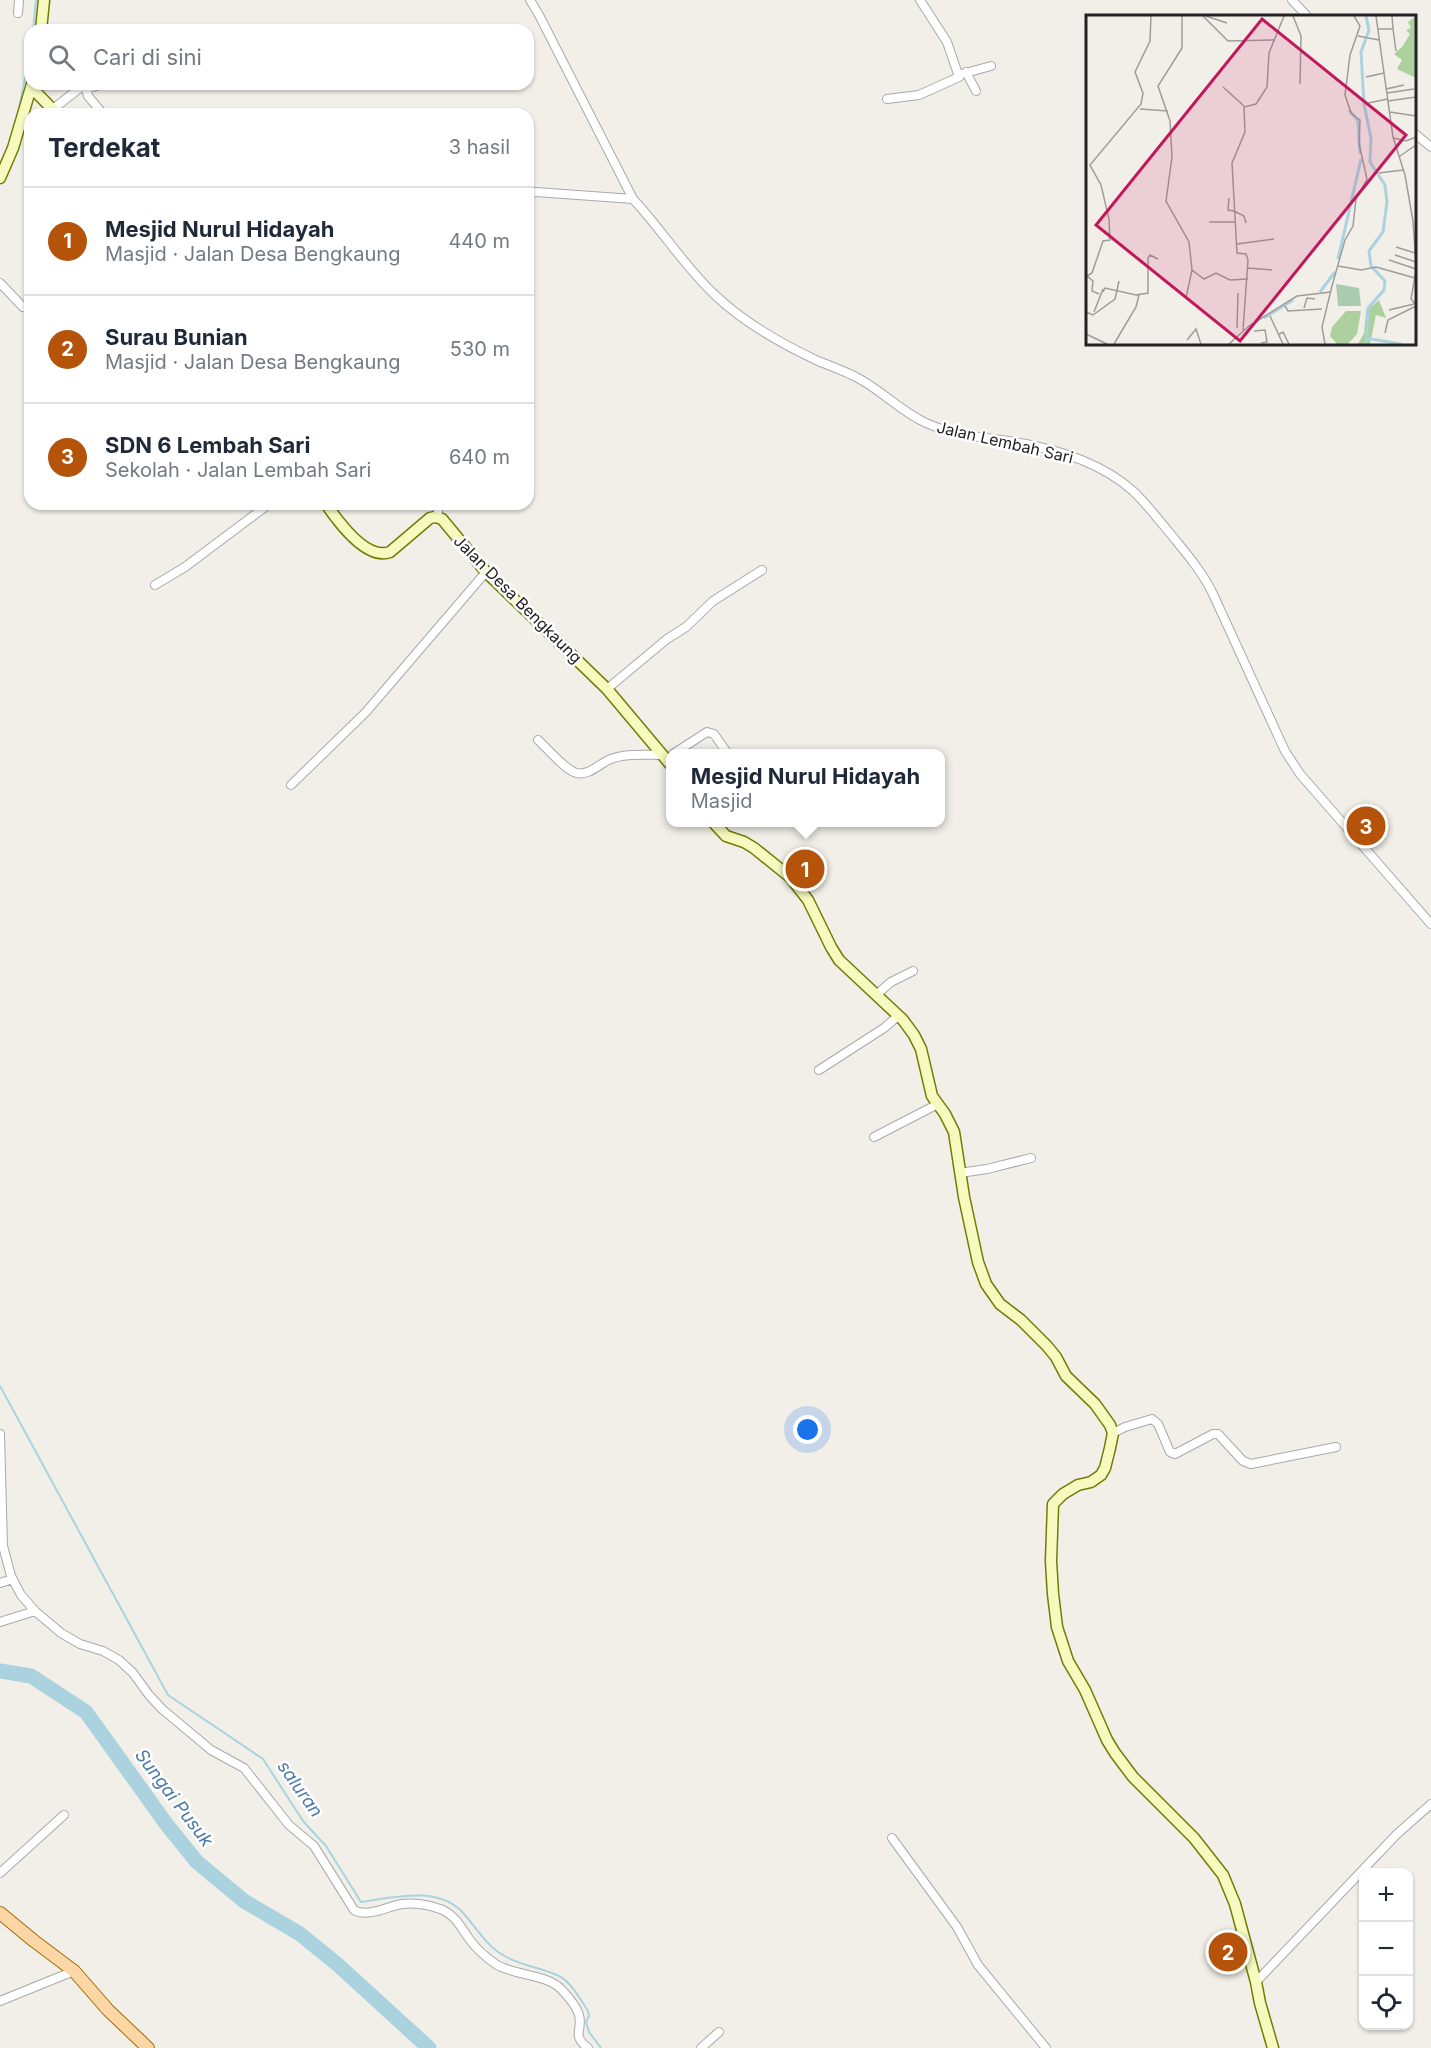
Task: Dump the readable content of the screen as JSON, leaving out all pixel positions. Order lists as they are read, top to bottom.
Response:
{
  "streets": {
    "street": ["Jalan Lembah Sari", "Jalan Desa Bengkaung"]
  },
  "water": ["saluran", "Sungai Pusuk"],
  "page": {
    "search": "Cari di sini",
    "heading": ["Terdekat", "3 hasil"],
    "list": [
      {
        "mark": "1",
        "name": "Mesjid Nurul Hidayah",
        "note": "Masjid · Jalan Desa Bengkaung",
        "value": "440 m"
      },
      {
        "mark": "2",
        "name": "Surau Bunian",
        "note": "Masjid · Jalan Desa Bengkaung",
        "value": "530 m"
      },
      {
        "mark": "3",
        "name": "SDN 6 Lembah Sari",
        "note": "Sekolah · Jalan Lembah Sari",
        "value": "640 m"
      }
    ],
    "popup": ["Mesjid Nurul Hidayah", "Masjid"],
    "pins": ["3", "1", "2"],
    "map_buttons": ["+", "−"]
  }
}
